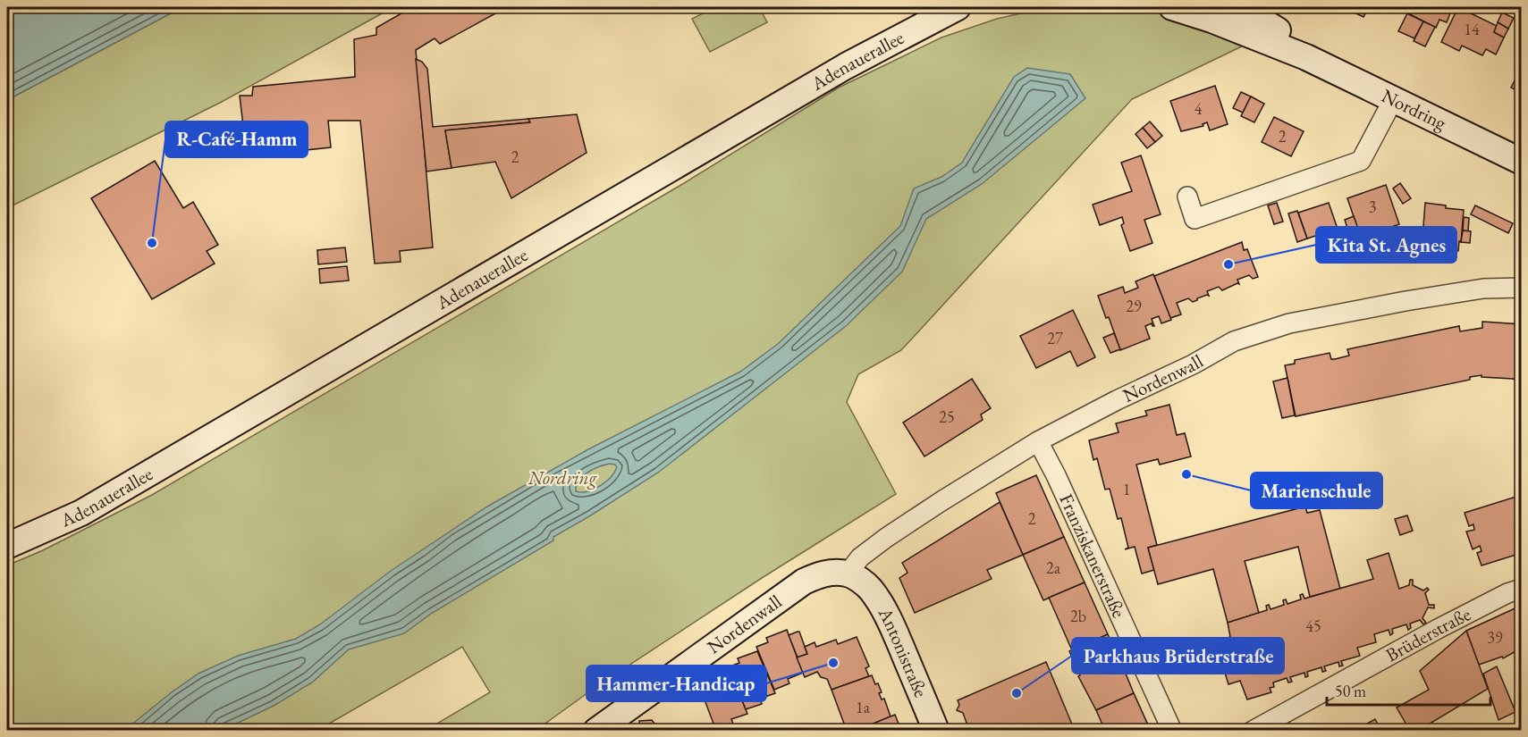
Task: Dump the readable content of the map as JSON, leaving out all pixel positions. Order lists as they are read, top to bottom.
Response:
{
  "streets": {
    "main road": [
      "Adenauerallee",
      "Nordring",
      "Nordenwall",
      "Antonistraße"
    ],
    "street": ["Franziskanerstraße", "Brüderstraße"]
  },
  "crossings": [
    ["Nordenwall", "Franziskanerstraße"],
    ["Nordenwall", "Antonistraße"]
  ],
  "parks": ["Nordring"],
  "places": [
    "R-Café-Hamm",
    "Kita St. Agnes",
    "Marienschule",
    "Hammer-Handicap",
    "Parkhaus Brüderstraße"
  ],
  "house_numbers": [
    "14",
    "4",
    "2",
    "2",
    "3",
    "29",
    "27",
    "25",
    "1",
    "2",
    "2a",
    "2b",
    "45",
    "39",
    "1a"
  ],
  "scale_bar": "50 m"
}
